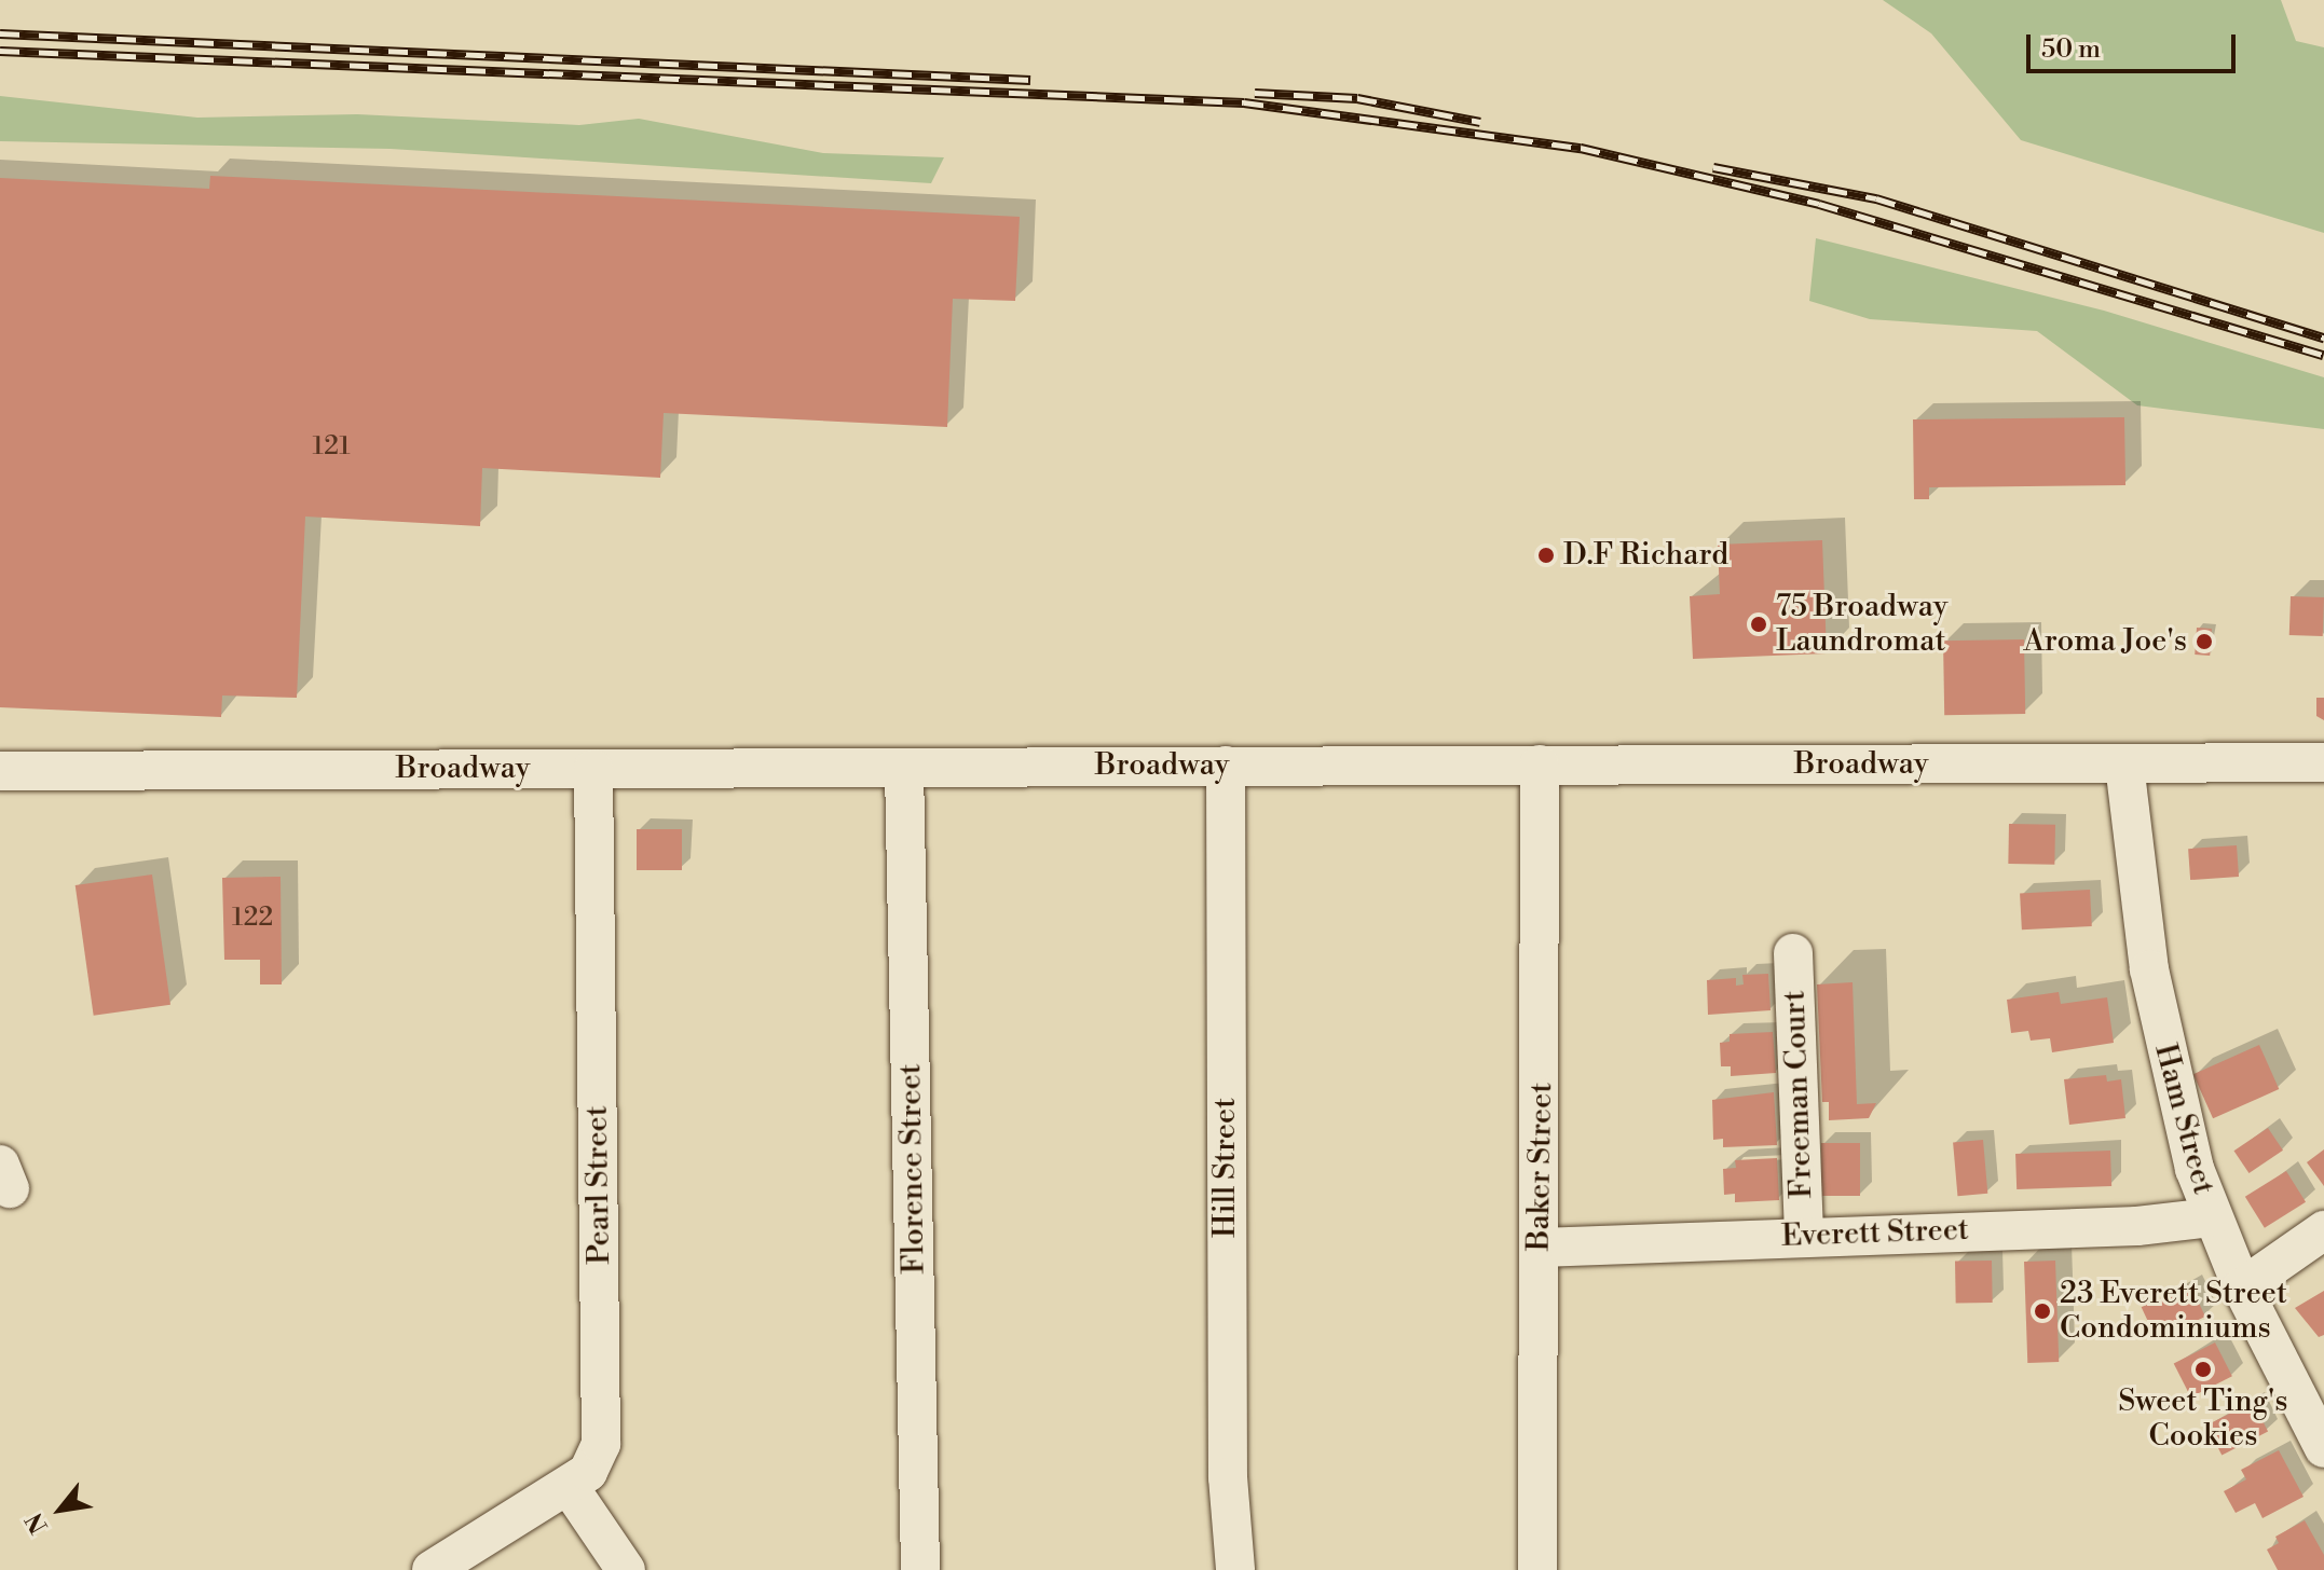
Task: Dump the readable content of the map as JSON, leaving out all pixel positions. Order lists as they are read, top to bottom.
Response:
{
  "streets": {
    "street": [
      "Broadway",
      "Freeman Court",
      "Ham Street",
      "Baker Street",
      "Hill Street",
      "Florence Street",
      "Pearl Street",
      "Everett Street"
    ]
  },
  "crossings": [
    ["Broadway", "Ham Street"],
    ["Broadway", "Baker Street"],
    ["Broadway", "Hill Street"],
    ["Broadway", "Florence Street"],
    ["Broadway", "Pearl Street"],
    ["Freeman Court", "Everett Street"],
    ["Ham Street", "Everett Street"],
    ["Baker Street", "Everett Street"]
  ],
  "places": [
    "D.F Richard",
    "75 Broadway Laundromat",
    "Aroma Joe's",
    "23 Everett Street Condominiums",
    "Sweet Ting's Cookies"
  ],
  "house_numbers": ["121", "122"],
  "scale_bar": "50 m",
  "north": "bottom left"
}
